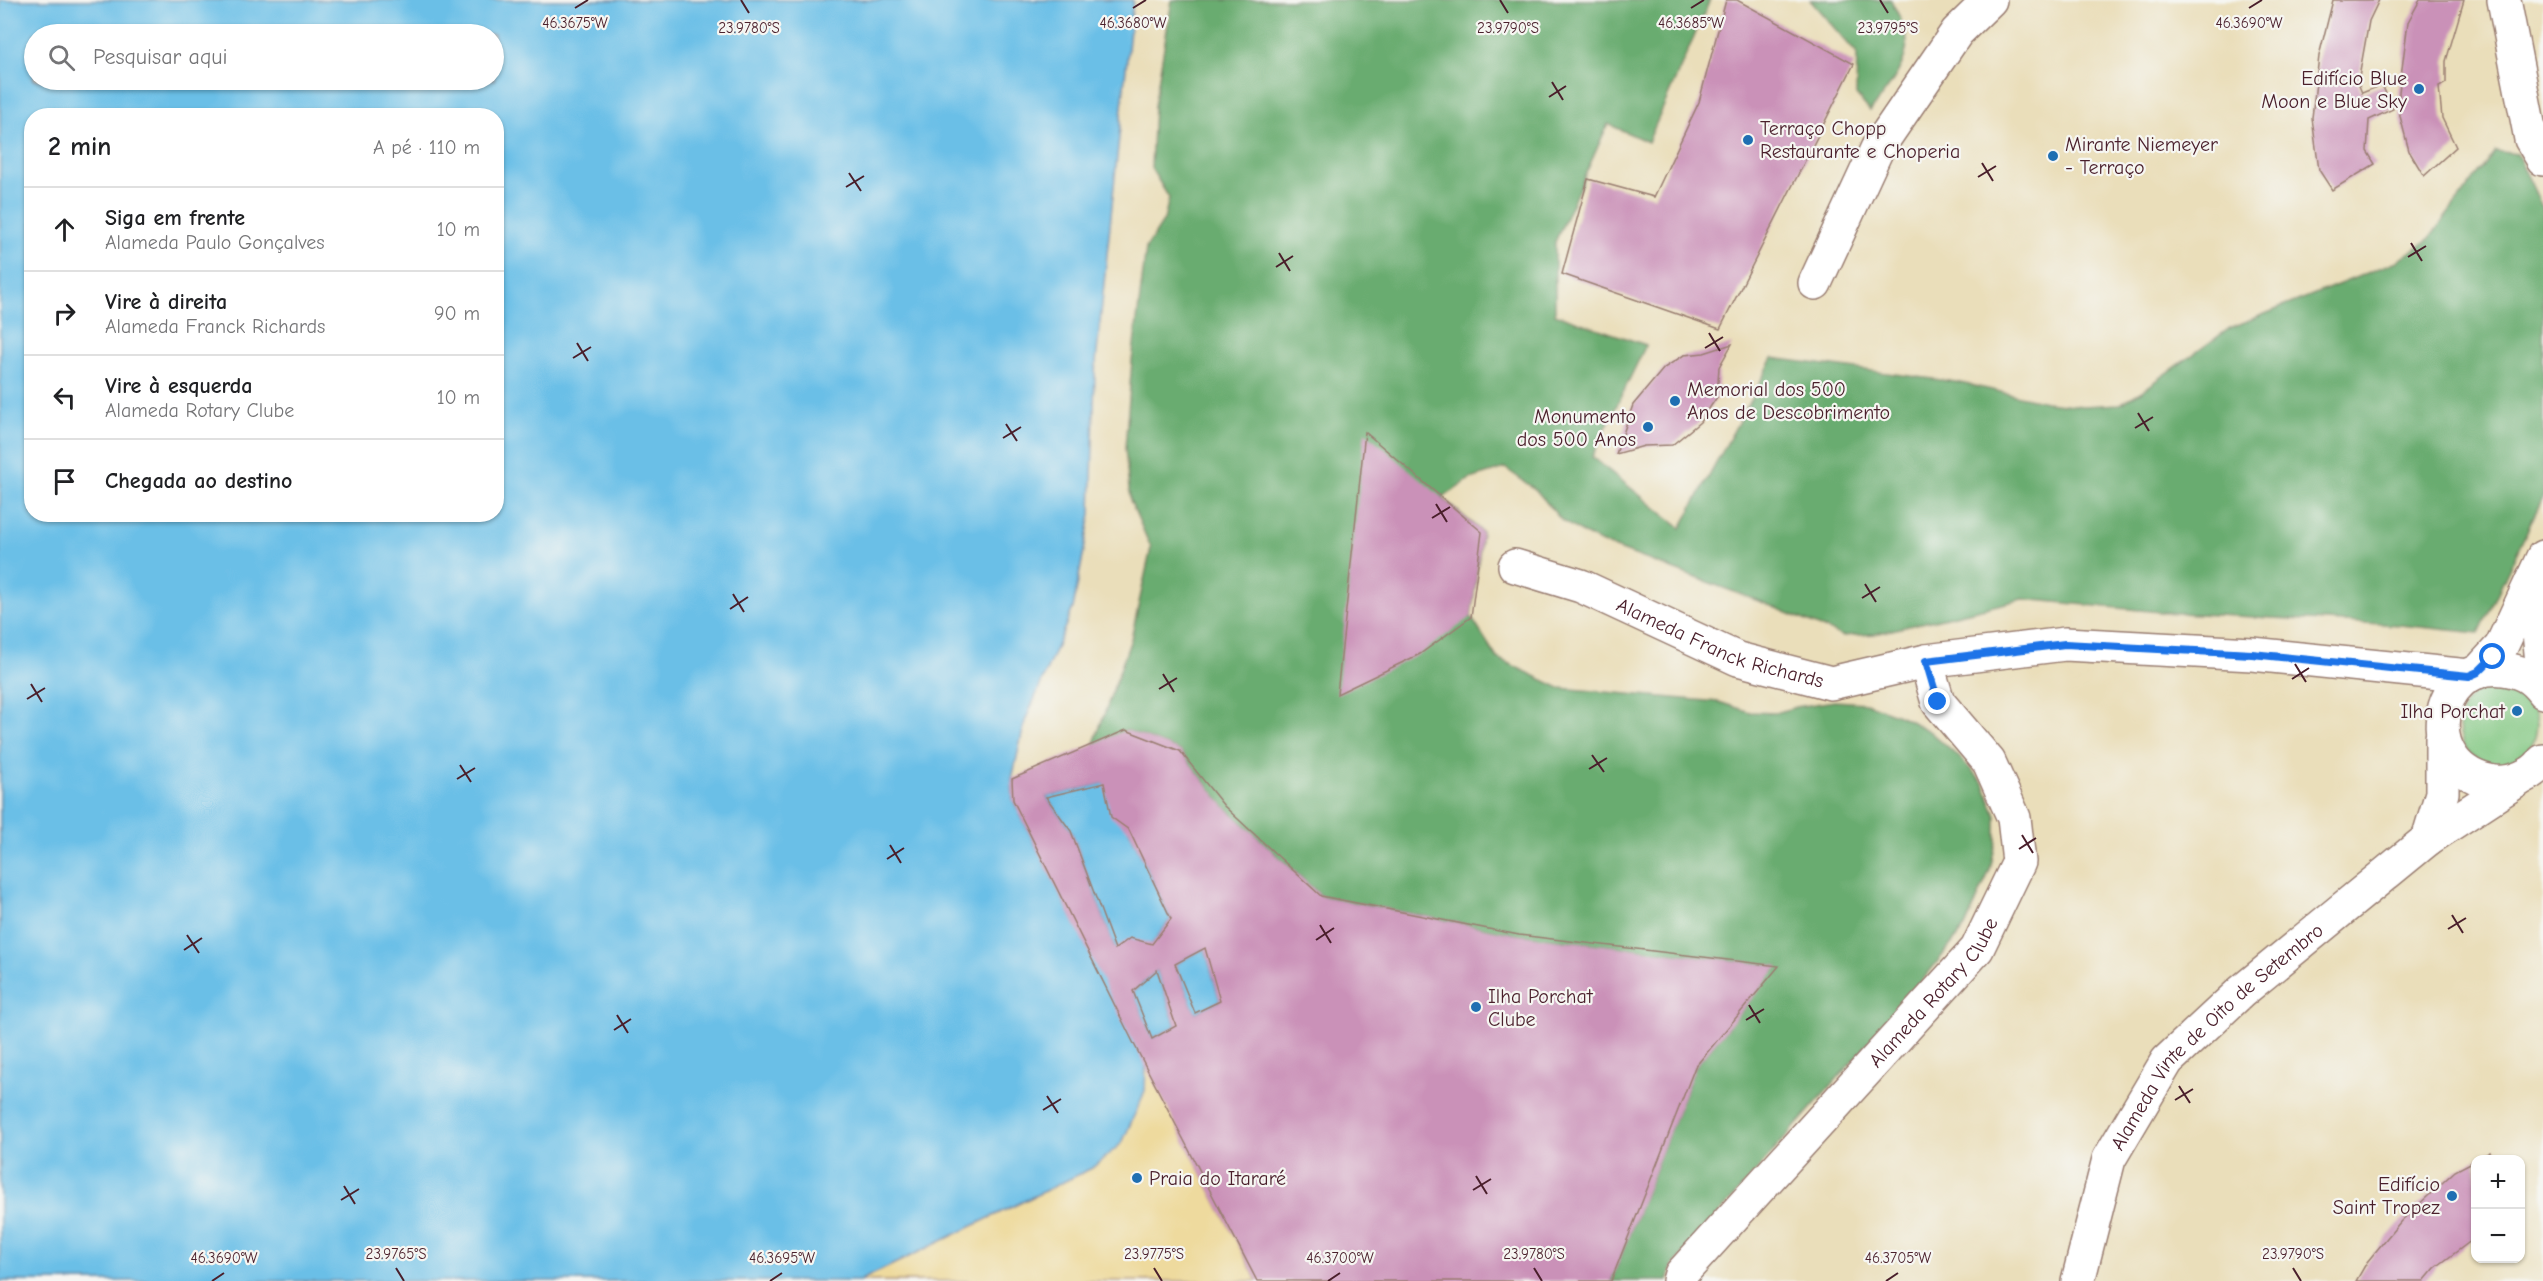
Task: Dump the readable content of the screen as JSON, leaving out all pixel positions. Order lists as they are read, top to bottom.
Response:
{
  "streets": {
    "street": ["Alameda Franck Richards", "Alameda Rotary Clube", "Alameda Vinte de Oito de Setembro"]
  },
  "crossings": [
    ["Alameda Franck Richards", "Alameda Rotary Clube"]
  ],
  "places": [
    "Edifício Blue Moon e Blue Sky",
    "Terraço Chopp Restaurante e Choperia",
    "Mirante Niemeyer - Terraço",
    "Memorial dos 500 Anos de Descobrimento",
    "Monumento dos 500 Anos",
    "Ilha Porchat",
    "Ilha Porchat Clube",
    "Praia do Itararé",
    "Edifício Saint Tropez"
  ],
  "page": {
    "search": "Pesquisar aqui",
    "heading": ["2 min", "A pé · 110 m"],
    "list": [
      ["Siga em frente", "Alameda Paulo Gonçalves", "10 m"],
      ["Vire à direita", "Alameda Franck Richards", "90 m"],
      ["Vire à esquerda", "Alameda Rotary Clube", "10 m"],
      "Chegada ao destino"
    ],
    "map_buttons": ["+", "−"]
  },
  "coordinates": [
    "46.3675°W",
    "46.3680°W",
    "46.3690°W",
    "46.3685°W",
    "23.9780°S",
    "23.9790°S",
    "23.9795°S",
    "23.9765°S",
    "23.9775°S",
    "46.3695°W",
    "46.3700°W",
    "46.3705°W"
  ]
}
